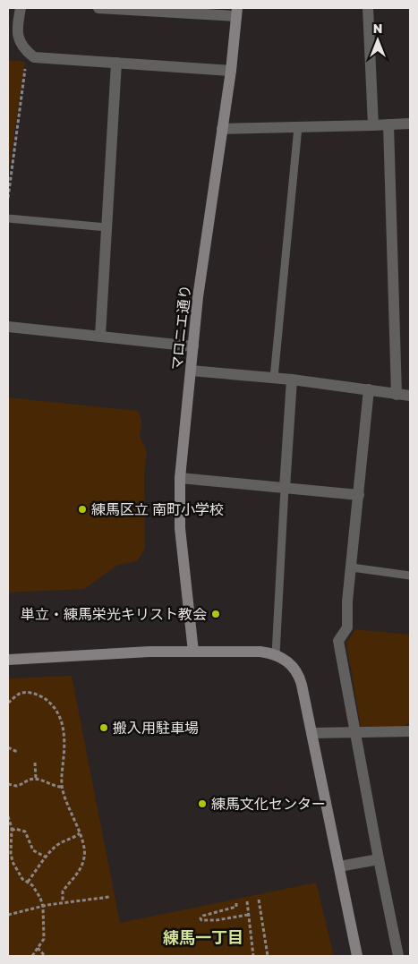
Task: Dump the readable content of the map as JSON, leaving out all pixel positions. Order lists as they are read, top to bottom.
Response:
{
  "streets": {
    "street": ["マロニエ通り"]
  },
  "districts": ["練馬一丁目"],
  "places": [
    "練馬区立 南町小学校",
    "単立・練馬栄光キリスト教会",
    "搬入用駐車場",
    "練馬文化センター"
  ],
  "north": "top"
}
